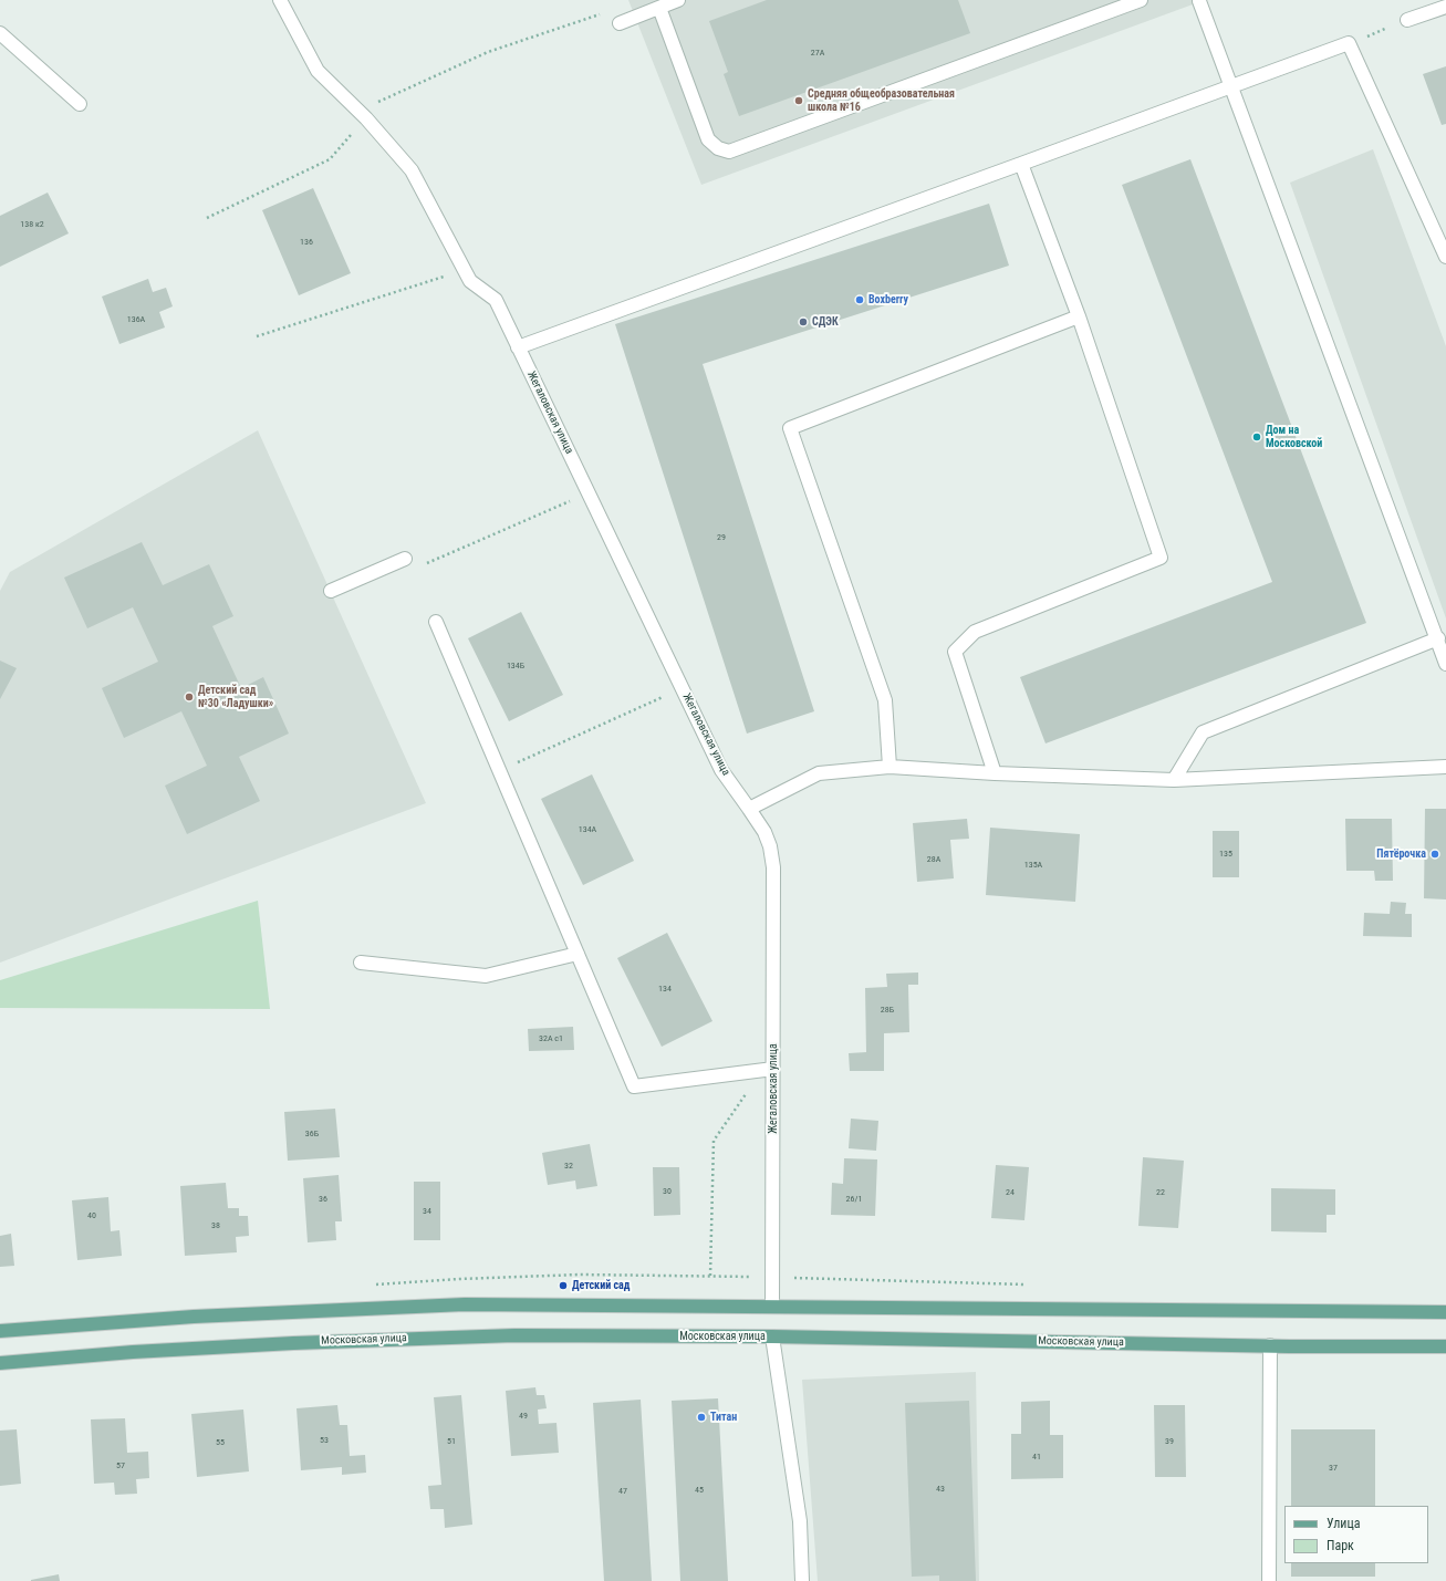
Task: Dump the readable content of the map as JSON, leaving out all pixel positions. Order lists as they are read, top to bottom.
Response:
{
  "streets": {
    "main road": ["Московская улица"],
    "street": ["Жегаловская улица"]
  },
  "places": [
    "Средняя общеобразовательная школа №16",
    "Boxberry",
    "СДЭК",
    "Дом на Московской",
    "Детский сад №30 «Ладушки»",
    "Пятёрочка",
    "Детский сад",
    "Титан"
  ],
  "house_numbers": [
    "27А",
    "138 к2",
    "136",
    "136А",
    "29",
    "134Б",
    "134А",
    "135",
    "28А",
    "135А",
    "134",
    "28Б",
    "32А с1",
    "36Б",
    "32",
    "30",
    "24",
    "22",
    "36",
    "26/1",
    "34",
    "40",
    "38",
    "49",
    "53",
    "51",
    "39",
    "55",
    "41",
    "57",
    "37",
    "43",
    "45",
    "47"
  ],
  "legend": ["Улица", "Парк"]
}
